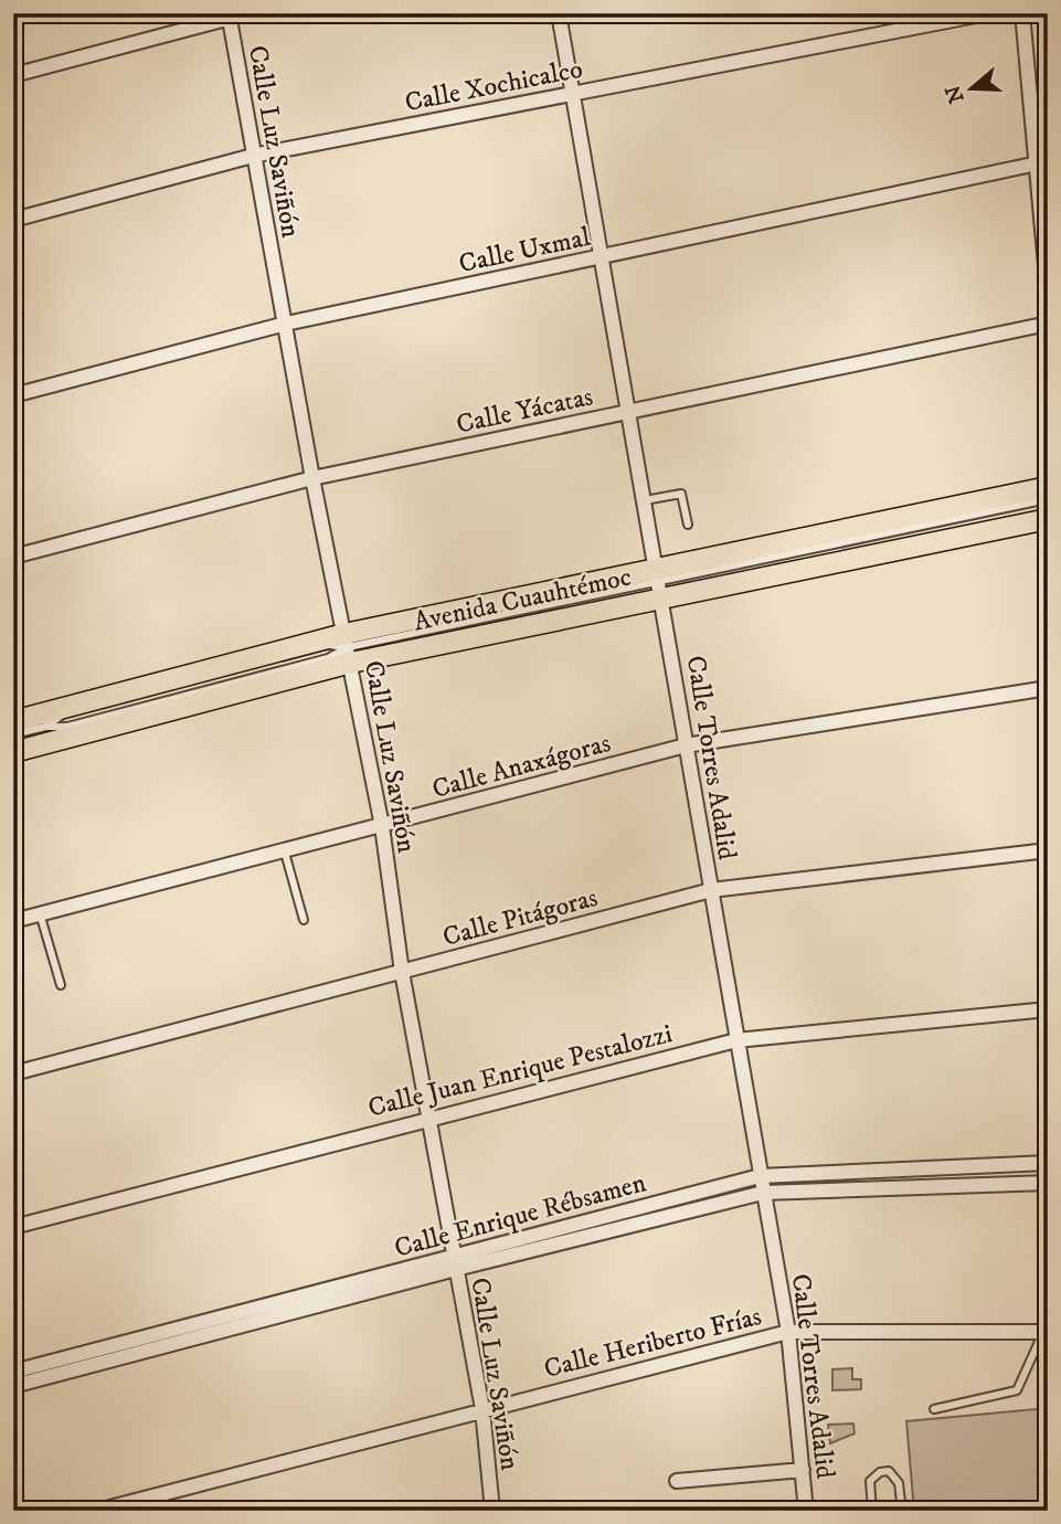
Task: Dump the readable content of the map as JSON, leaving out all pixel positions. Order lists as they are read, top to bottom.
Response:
{
  "streets": {
    "main road": ["Avenida Cuauhtémoc"],
    "street": [
      "Calle Xochicalco",
      "Calle Luz Saviñón",
      "Calle Uxmal",
      "Calle Yácatas",
      "Calle Torres Adalid",
      "Calle Anaxágoras",
      "Calle Pitágoras",
      "Calle Juan Enrique Pestalozzi",
      "Calle Enrique Rébsamen",
      "Calle Heriberto Frías"
    ]
  },
  "crossings": [
    ["Calle Xochicalco", "Calle Luz Saviñón"],
    ["Calle Xochicalco", "Calle Torres Adalid"],
    ["Calle Luz Saviñón", "Calle Uxmal"],
    ["Calle Luz Saviñón", "Calle Yácatas"],
    ["Calle Luz Saviñón", "Avenida Cuauhtémoc"],
    ["Calle Luz Saviñón", "Calle Anaxágoras"],
    ["Calle Luz Saviñón", "Calle Pitágoras"],
    ["Calle Luz Saviñón", "Calle Juan Enrique Pestalozzi"],
    ["Calle Luz Saviñón", "Calle Enrique Rébsamen"],
    ["Calle Luz Saviñón", "Calle Heriberto Frías"],
    ["Calle Uxmal", "Calle Torres Adalid"],
    ["Calle Yácatas", "Calle Torres Adalid"],
    ["Avenida Cuauhtémoc", "Calle Torres Adalid"],
    ["Calle Torres Adalid", "Calle Anaxágoras"],
    ["Calle Torres Adalid", "Calle Pitágoras"],
    ["Calle Torres Adalid", "Calle Juan Enrique Pestalozzi"],
    ["Calle Torres Adalid", "Calle Enrique Rébsamen"],
    ["Calle Torres Adalid", "Calle Heriberto Frías"]
  ],
  "north": "left"
}
